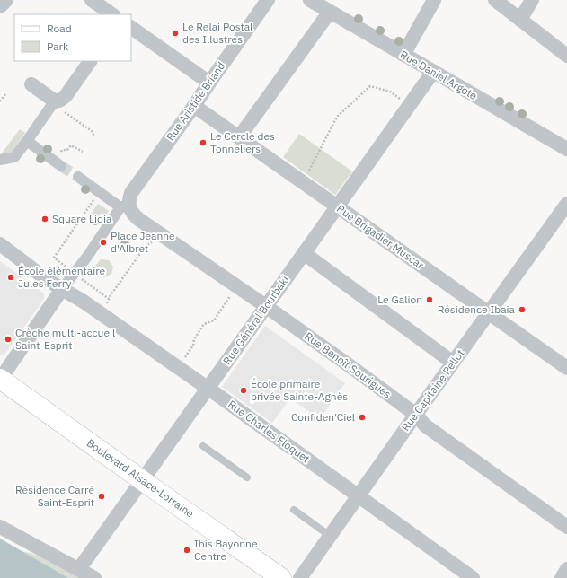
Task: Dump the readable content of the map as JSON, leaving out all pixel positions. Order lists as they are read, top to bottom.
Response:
{
  "streets": {
    "main road": ["Boulevard Alsace-Lorraine"],
    "street": [
      "Rue Daniel Argote",
      "Rue Aristide Briand",
      "Rue Brigadier Muscar",
      "Rue Général Bourbaki",
      "Rue Benoît Sourigues",
      "Rue Capitaine Pellot",
      "Rue Charles Floquet"
    ]
  },
  "crossings": [
    ["Rue Daniel Argote", "Rue Général Bourbaki"],
    ["Rue Aristide Briand", "Rue Brigadier Muscar"],
    ["Rue Aristide Briand", "Rue Benoît Sourigues"],
    ["Rue Brigadier Muscar", "Rue Général Bourbaki"],
    ["Rue Brigadier Muscar", "Rue Capitaine Pellot"],
    ["Rue Général Bourbaki", "Rue Benoît Sourigues"],
    ["Rue Général Bourbaki", "Rue Charles Floquet"],
    ["Rue Général Bourbaki", "Boulevard Alsace-Lorraine"],
    ["Rue Benoît Sourigues", "Rue Capitaine Pellot"],
    ["Rue Capitaine Pellot", "Rue Charles Floquet"]
  ],
  "places": [
    "Le Relai Postal des Illustres",
    "Le Cercle des Tonneliers",
    "Square Lidia",
    "Place Jeanne d'Albret",
    "École élémentaire Jules Ferry",
    "Le Galion",
    "Résidence Ibaia",
    "Crèche multi-accueil Saint-Esprit",
    "École primaire privée Sainte-Agnès",
    "Confiden'Ciel",
    "Résidence Carré Saint-Esprit",
    "Ibis Bayonne Centre"
  ],
  "legend": ["Road", "Park"]
}
